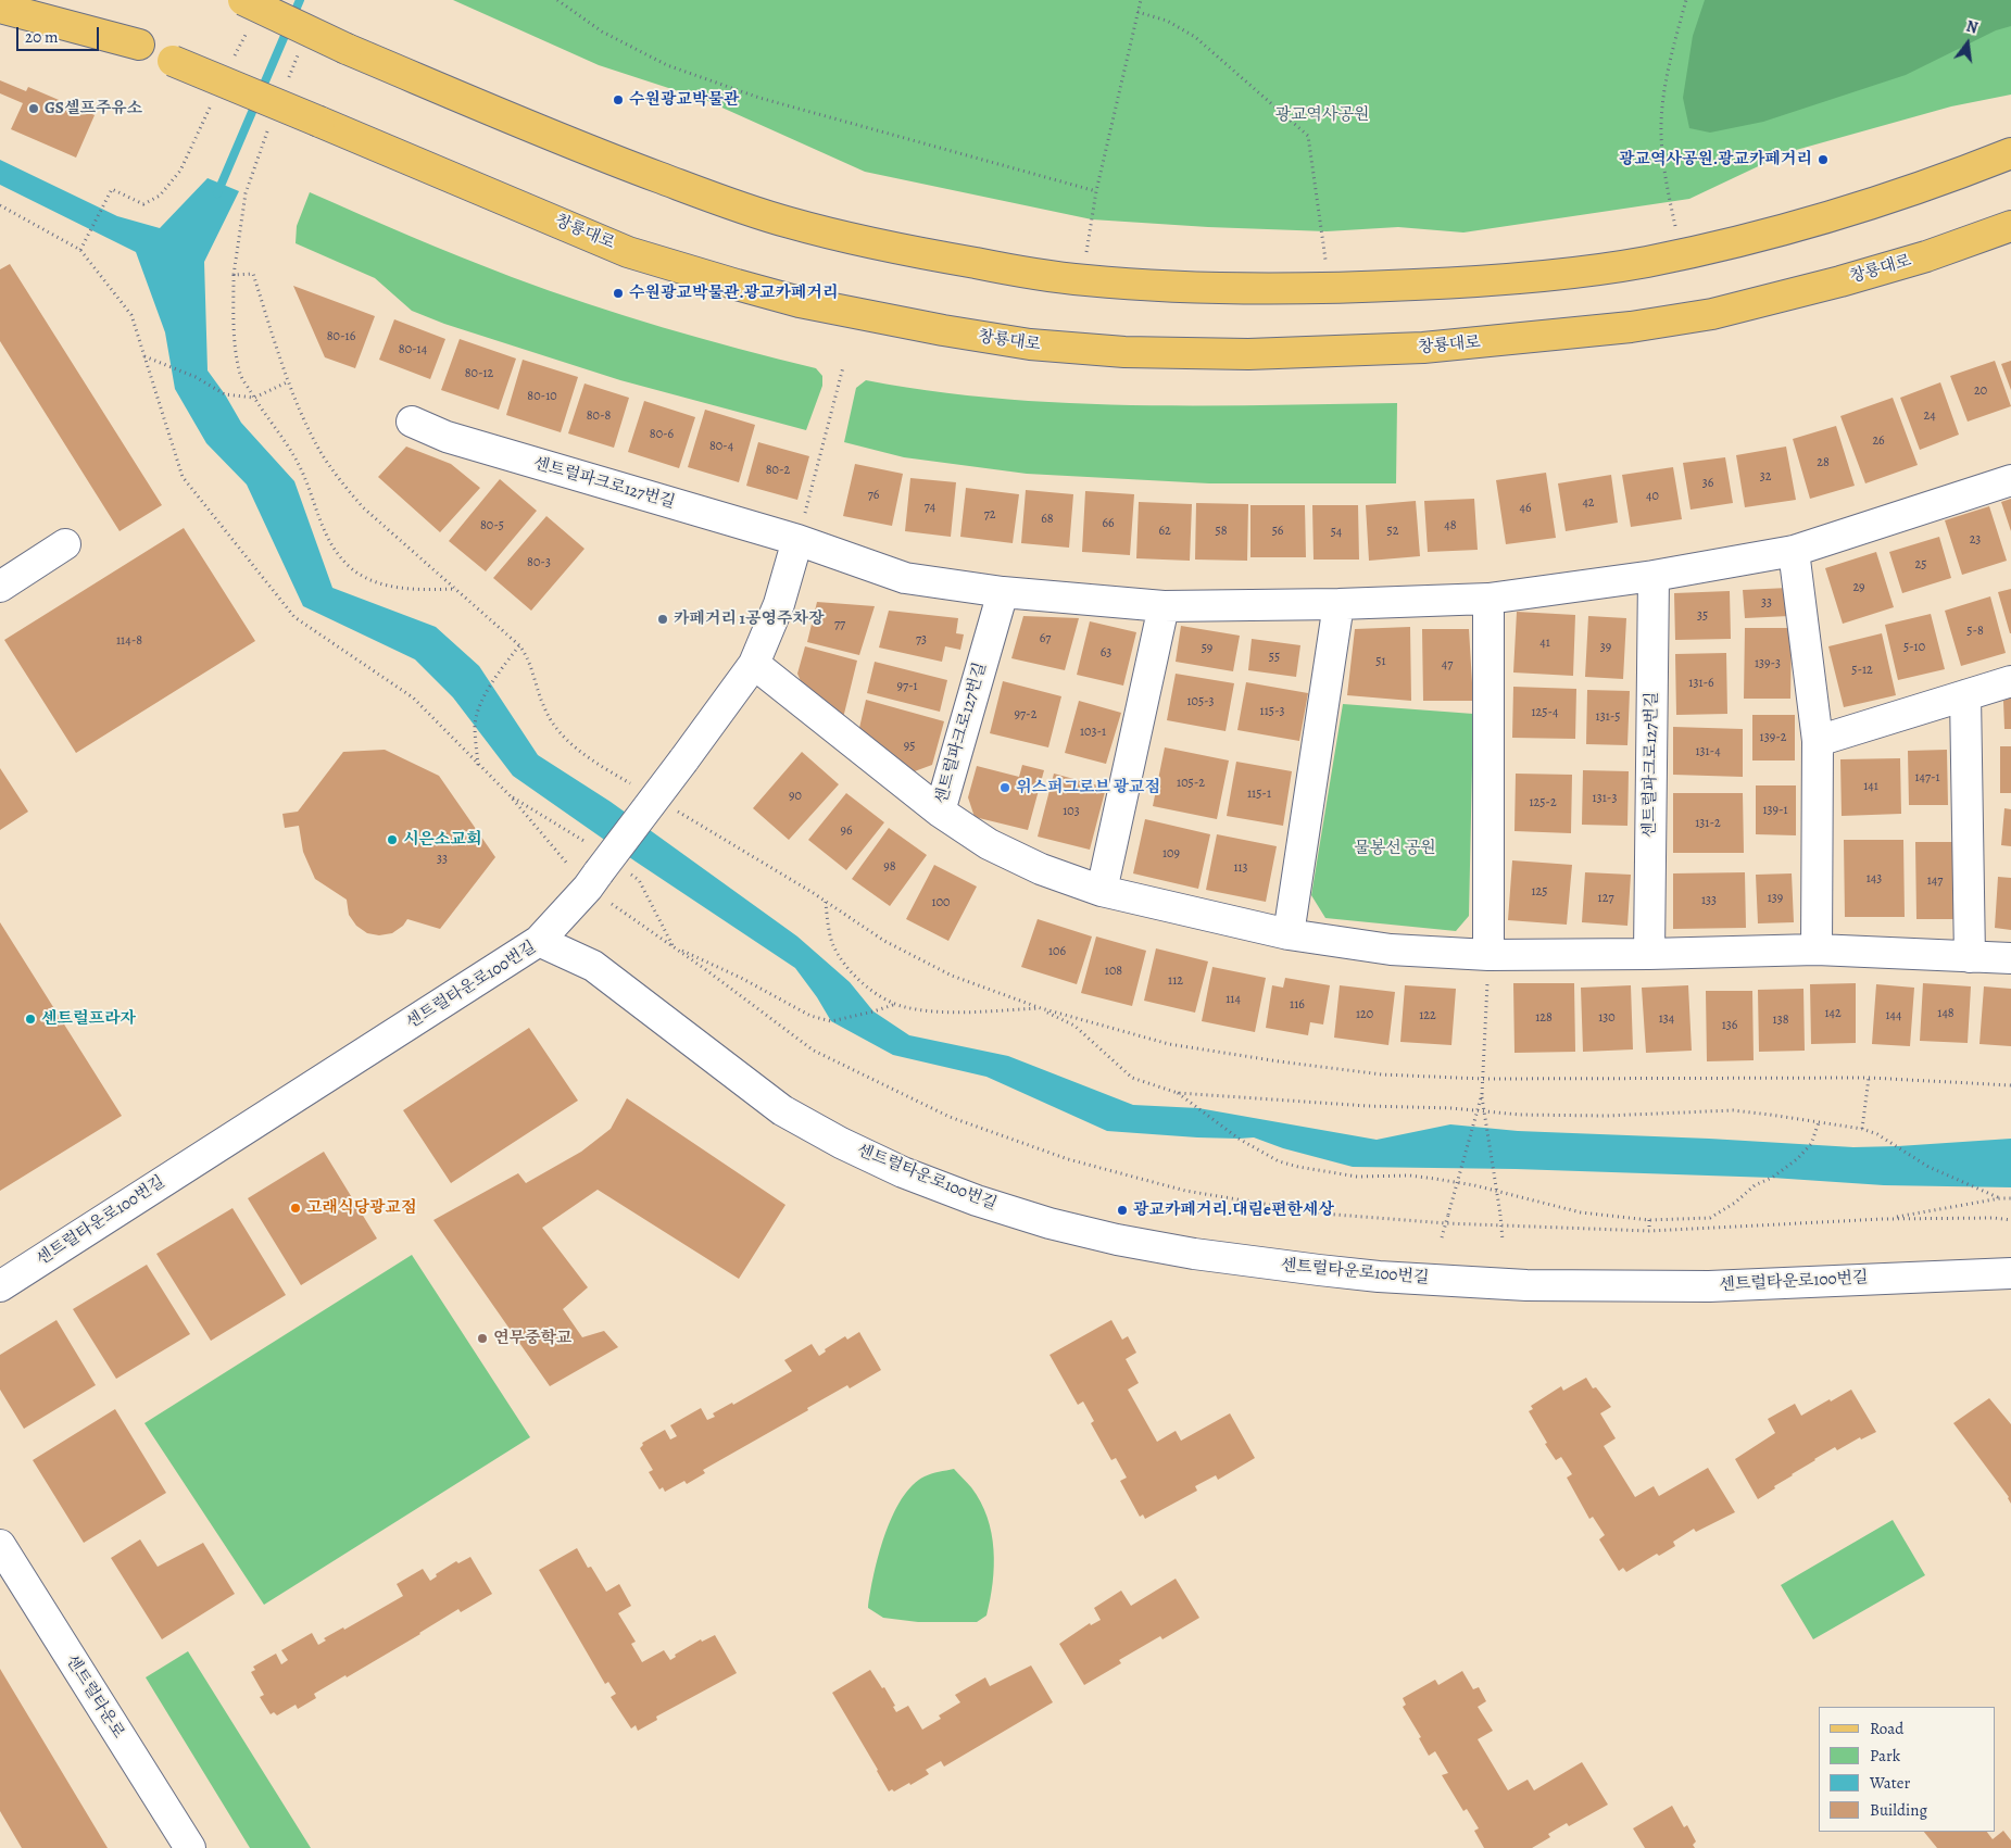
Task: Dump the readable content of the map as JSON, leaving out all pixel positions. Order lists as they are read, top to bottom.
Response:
{
  "streets": {
    "main road": ["창룡대로"],
    "street": ["센트럴파크로127번길", "센트럴타운로100번길", "센트럴타운로"]
  },
  "parks": ["광교역사공원", "물봉선 공원"],
  "places": [
    "수원광교박물관",
    "GS셀프주유소",
    "광교역사공원.광교카페거리",
    "수원광교박물관.광교카페거리",
    "카페거리 1공영주차장",
    "위스퍼그로브 광교점",
    "시은소교회",
    "센트럴프라자",
    "고래식당광교점",
    "광교카페거리.대림e편한세상",
    "연무중학교"
  ],
  "house_numbers": [
    "80-16",
    "80-14",
    "80-12",
    "20",
    "80-10",
    "80-8",
    "24",
    "80-6",
    "26",
    "80-4",
    "28",
    "80-2",
    "32",
    "36",
    "76",
    "40",
    "42",
    "74",
    "46",
    "72",
    "68",
    "66",
    "80-5",
    "48",
    "62",
    "58",
    "56",
    "52",
    "54",
    "23",
    "80-3",
    "25",
    "29",
    "33",
    "35",
    "77",
    "5-8",
    "67",
    "73",
    "114-8",
    "41",
    "39",
    "5-10",
    "59",
    "63",
    "55",
    "51",
    "139-3",
    "47",
    "5-12",
    "131-6",
    "97-1",
    "105-3",
    "115-3",
    "125-4",
    "97-2",
    "131-5",
    "103-1",
    "139-2",
    "95",
    "131-4",
    "147-1",
    "105-2",
    "141",
    "115-1",
    "90",
    "131-3",
    "125-2",
    "139-1",
    "103",
    "131-2",
    "96",
    "109",
    "33",
    "98",
    "113",
    "143",
    "147",
    "125",
    "127",
    "139",
    "133",
    "100",
    "106",
    "108",
    "112",
    "114",
    "116",
    "142",
    "148",
    "120",
    "122",
    "144",
    "128",
    "130",
    "134",
    "138",
    "136"
  ],
  "legend": [
    "Road",
    "Park",
    "Water",
    "Building"
  ],
  "scale_bar": "20 m",
  "north": "top"
}
